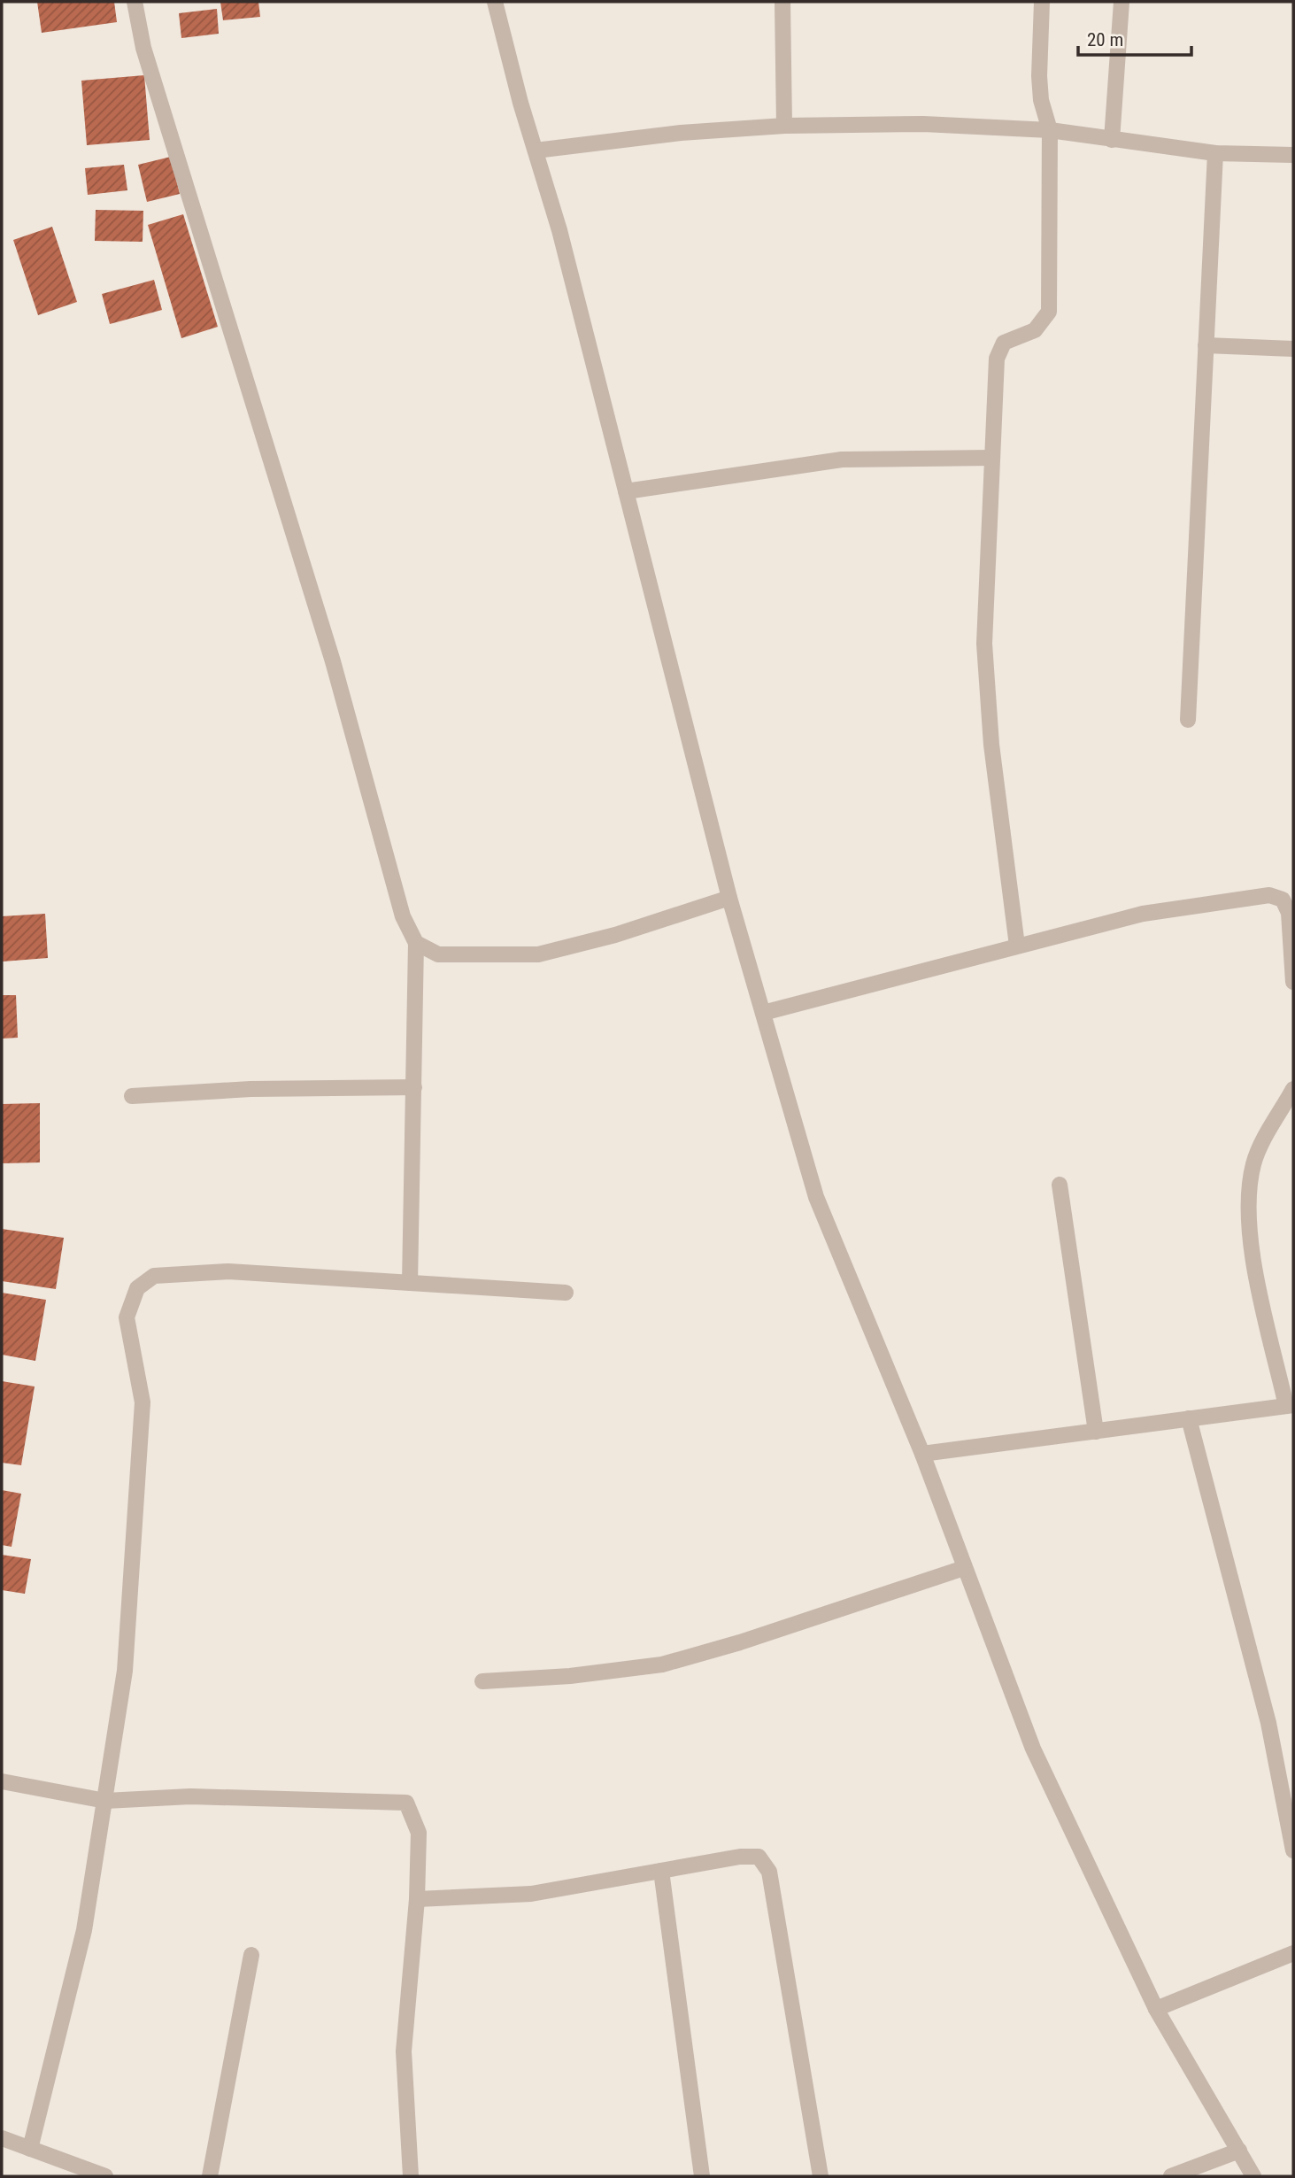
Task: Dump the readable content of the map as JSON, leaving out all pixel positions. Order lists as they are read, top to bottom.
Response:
{
  "scale_bar": "20 m"
}
